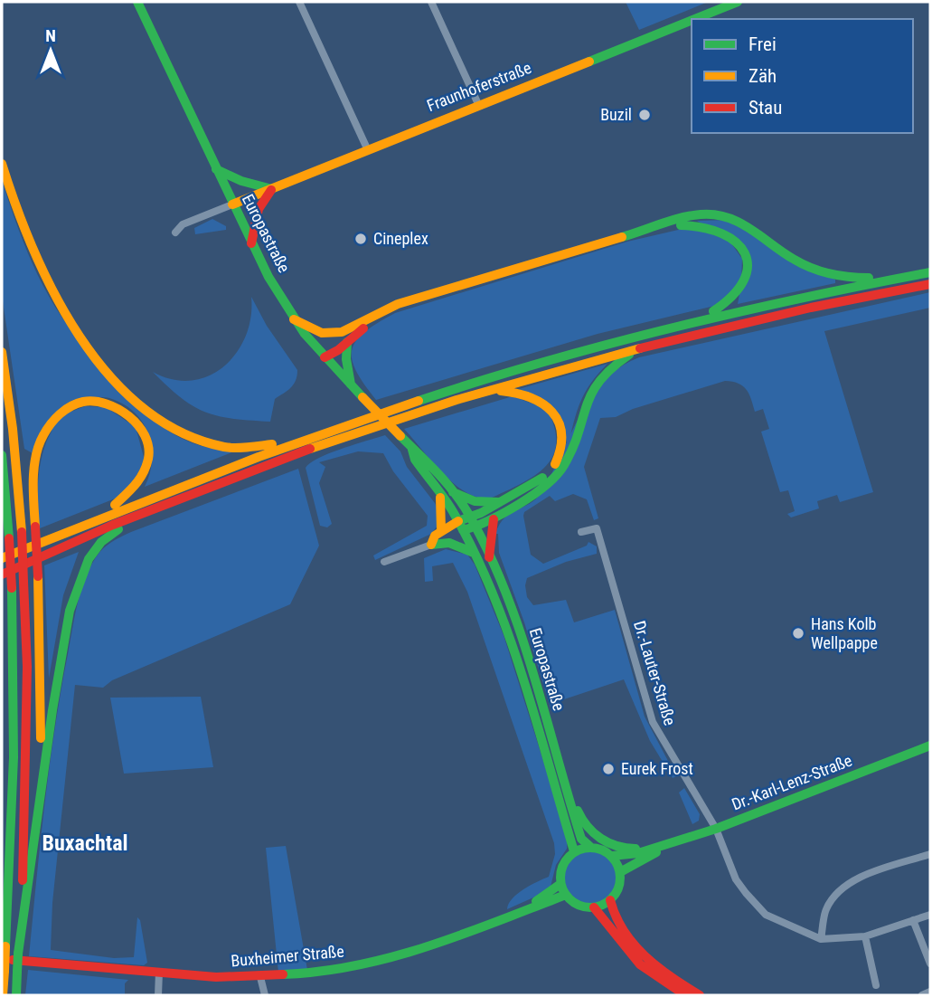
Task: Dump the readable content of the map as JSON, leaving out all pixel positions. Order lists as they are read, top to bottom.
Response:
{
  "streets": {
    "main road": [
      "Fraunhoferstraße",
      "Europastraße",
      "Dr.-Karl-Lenz-Straße",
      "Buxheimer Straße"
    ],
    "street": ["Dr.-Lauter-Straße"]
  },
  "crossings": [
    ["Fraunhoferstraße", "Europastraße"],
    ["Europastraße", "Dr.-Karl-Lenz-Straße"],
    ["Europastraße", "Buxheimer Straße"],
    ["Dr.-Lauter-Straße", "Dr.-Karl-Lenz-Straße"],
    ["Dr.-Karl-Lenz-Straße", "Buxheimer Straße"]
  ],
  "districts": ["Buxachtal"],
  "places": [
    "Buzil",
    "Cineplex",
    "Hans Kolb Wellpappe",
    "Eurek Frost"
  ],
  "legend": ["Frei", "Zäh", "Stau"],
  "north": "top"
}
